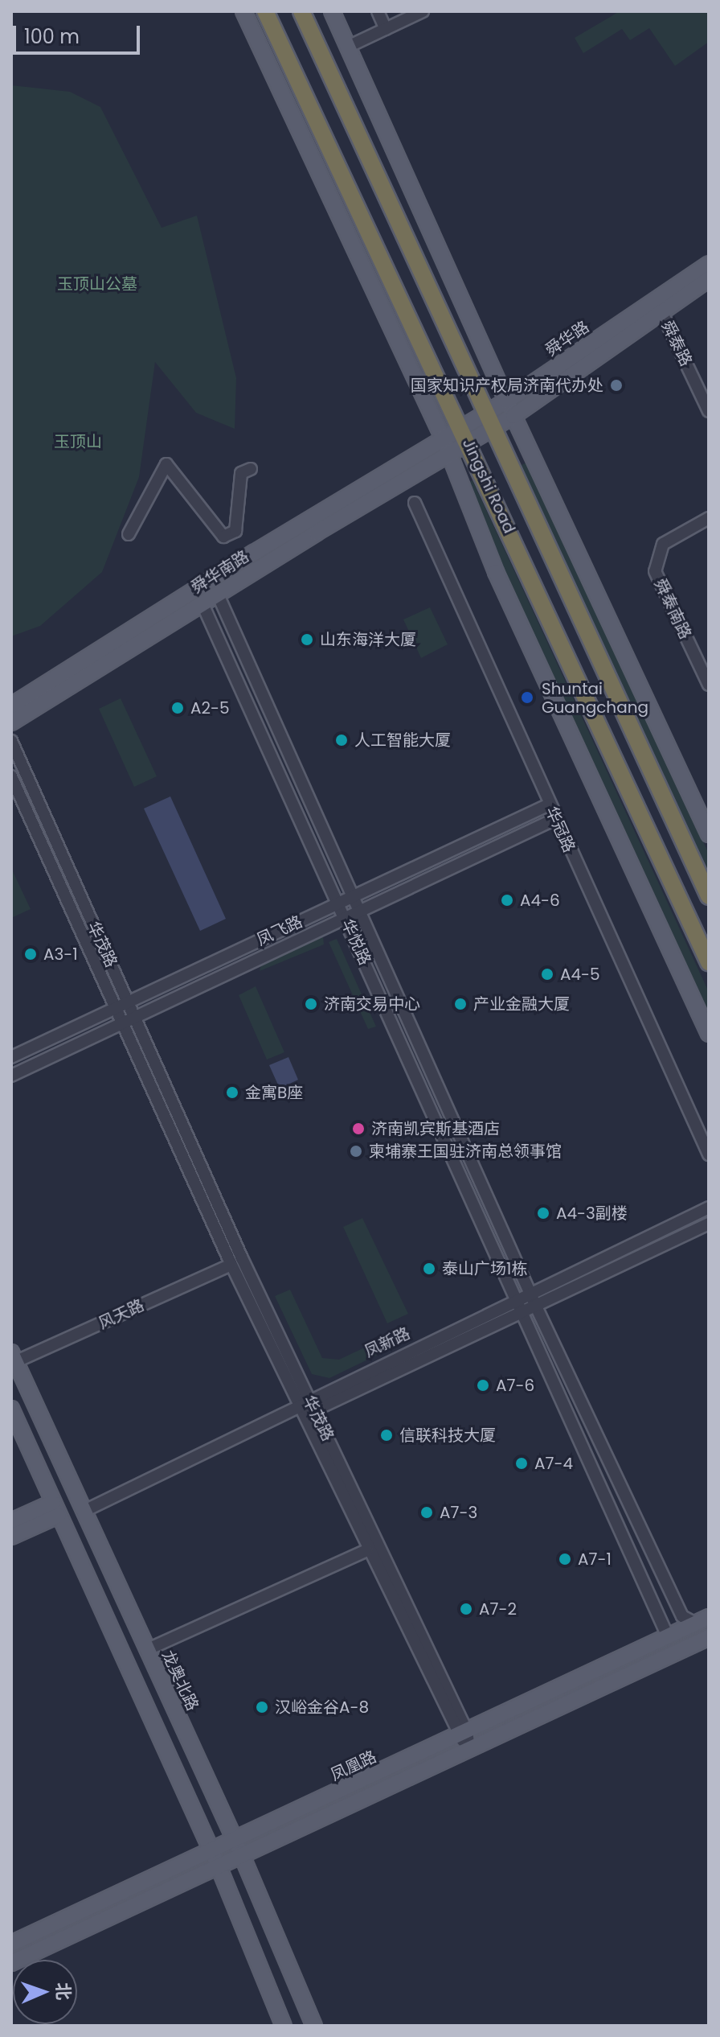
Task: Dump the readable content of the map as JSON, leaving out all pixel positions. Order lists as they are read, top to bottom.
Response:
{
  "streets": {
    "highway": ["Jingshi Road"],
    "main road": [
      "舜华路",
      "舜华南路",
      "龙奥北路",
      "凤凰路"
    ],
    "street": [
      "舜泰路",
      "舜泰南路",
      "华冠路",
      "凤飞路",
      "华悦路",
      "华茂路",
      "风天路",
      "凤新路"
    ]
  },
  "crossings": [
    ["舜华路", "舜泰路"],
    ["舜华路", "Jingshi Road"],
    ["舜华路", "舜华南路"],
    ["Jingshi Road", "舜华南路"],
    ["舜华南路", "华悦路"],
    ["华冠路", "凤飞路"],
    ["凤飞路", "华悦路"],
    ["凤飞路", "华茂路"],
    ["华悦路", "凤新路"],
    ["华悦路", "凤凰路"],
    ["华茂路", "风天路"],
    ["华茂路", "凤新路"],
    ["华茂路", "凤凰路"],
    ["风天路", "龙奥北路"],
    ["凤新路", "龙奥北路"],
    ["龙奥北路", "凤凰路"]
  ],
  "parks": ["玉顶山公墓", "玉顶山"],
  "places": [
    "国家知识产权局济南代办处",
    "山东海洋大厦",
    "Shuntai Guangchang",
    "A2-5",
    "人工智能大厦",
    "A4-6",
    "A3-1",
    "A4-5",
    "济南交易中心",
    "产业金融大厦",
    "金寓B座",
    "济南凯宾斯基酒店",
    "柬埔寨王国驻济南总领事馆",
    "A4-3副楼",
    "泰山广场1栋",
    "A7-6",
    "信联科技大厦",
    "A7-4",
    "A7-3",
    "A7-1",
    "A7-2",
    "汉峪金谷A-8"
  ],
  "scale_bar": "100 m",
  "north": "right"
}
